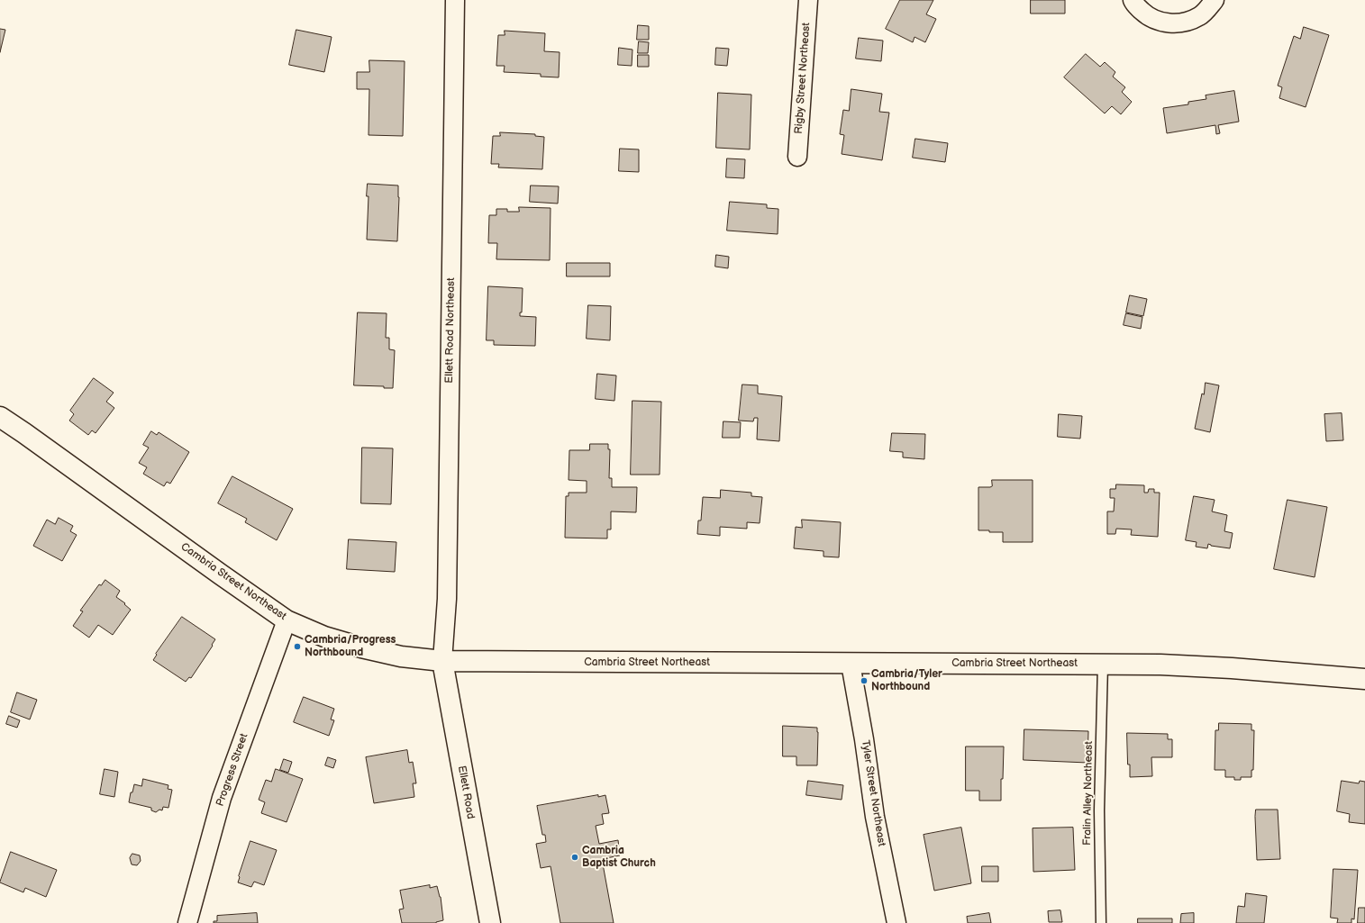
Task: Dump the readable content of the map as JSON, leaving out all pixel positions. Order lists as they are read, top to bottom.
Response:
{
  "streets": {
    "main road": ["Cambria Street Northeast", "Ellett Road"],
    "street": [
      "Rigby Street Northeast",
      "Ellett Road Northeast",
      "Progress Street",
      "Tyler Street Northeast"
    ],
    "lane": ["Fralin Alley Northeast"]
  },
  "crossings": [
    ["Ellett Road Northeast", "Cambria Street Northeast"],
    ["Ellett Road Northeast", "Ellett Road"],
    ["Cambria Street Northeast", "Progress Street"],
    ["Cambria Street Northeast", "Ellett Road"],
    ["Cambria Street Northeast", "Tyler Street Northeast"],
    ["Cambria Street Northeast", "Fralin Alley Northeast"]
  ],
  "places": ["Cambria/Progress Northbound", "Cambria/Tyler Northbound", "Cambria Baptist Church"]
}
